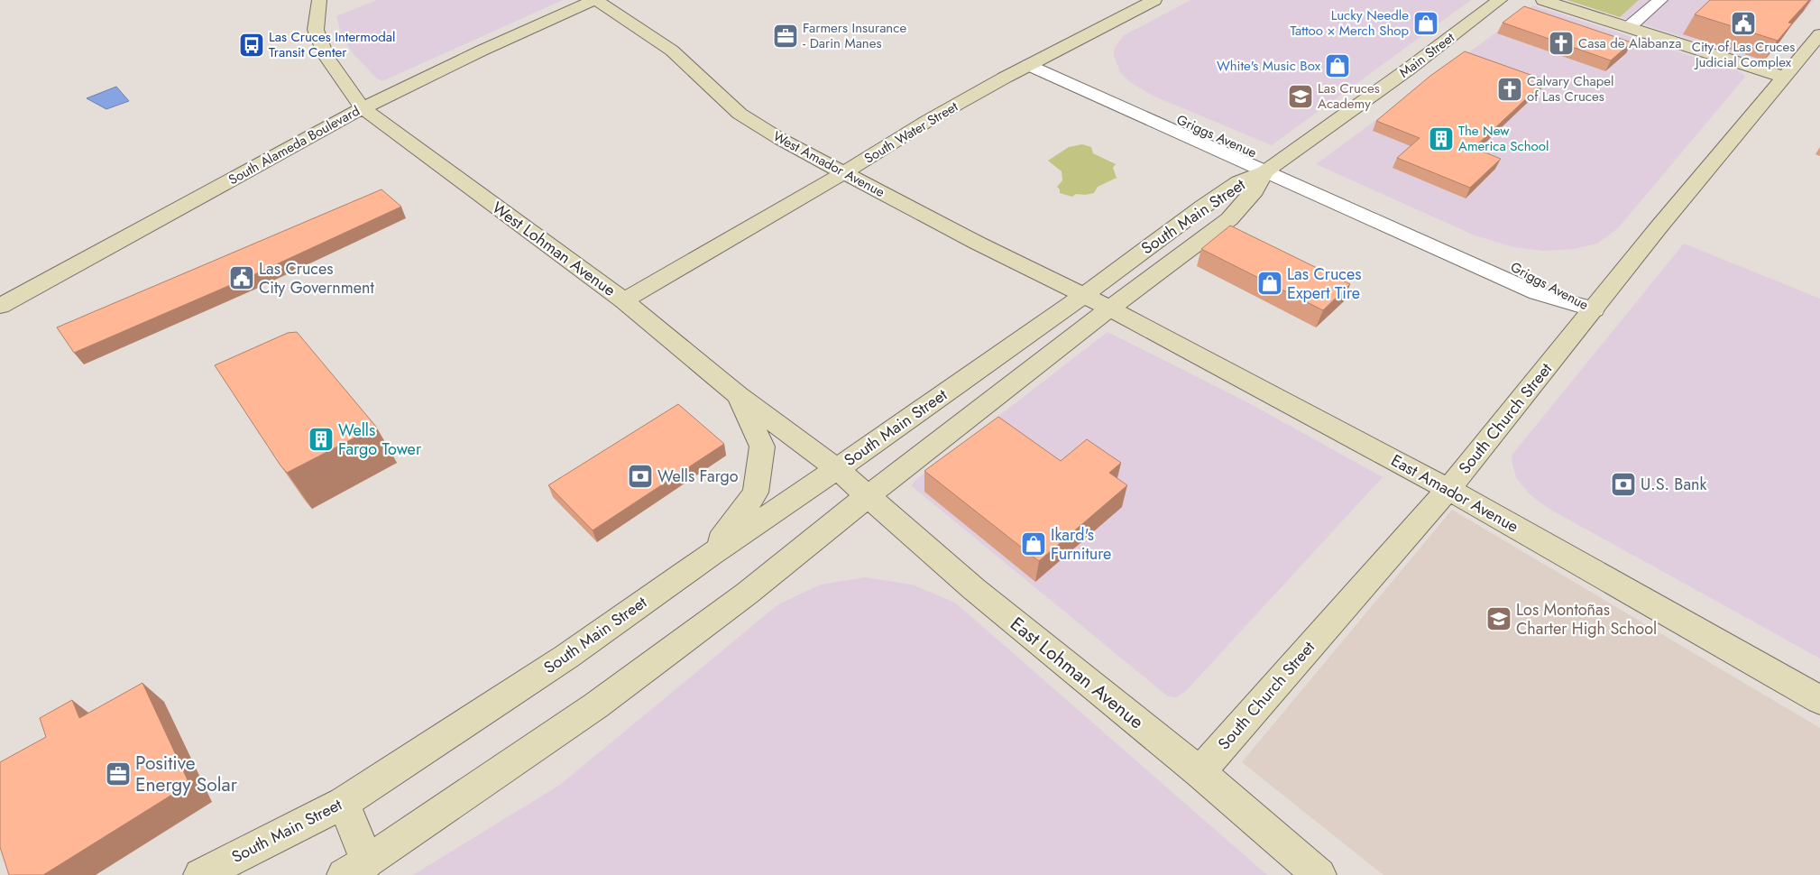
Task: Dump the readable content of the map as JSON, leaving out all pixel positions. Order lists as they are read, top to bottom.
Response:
{
  "streets": {
    "main road": [
      "Main Street",
      "South Water Street",
      "South Alameda Boulevard",
      "West Amador Avenue",
      "South Main Street",
      "West Lohman Avenue",
      "South Church Street",
      "East Amador Avenue",
      "East Lohman Avenue"
    ],
    "street": ["Griggs Avenue"]
  },
  "crossings": [
    ["Main Street", "Griggs Avenue"],
    ["Main Street", "South Main Street"],
    ["South Water Street", "Griggs Avenue"],
    ["South Water Street", "West Amador Avenue"],
    ["South Water Street", "West Lohman Avenue"],
    ["Griggs Avenue", "South Main Street"],
    ["Griggs Avenue", "South Church Street"],
    ["South Alameda Boulevard", "West Amador Avenue"],
    ["South Alameda Boulevard", "West Lohman Avenue"],
    ["West Amador Avenue", "South Main Street"],
    ["West Amador Avenue", "East Amador Avenue"],
    ["South Main Street", "West Lohman Avenue"],
    ["South Main Street", "East Amador Avenue"],
    ["South Main Street", "East Lohman Avenue"],
    ["West Lohman Avenue", "East Lohman Avenue"],
    ["South Church Street", "East Amador Avenue"],
    ["South Church Street", "East Lohman Avenue"]
  ],
  "places": {
    "shop": [
      "Lucky Needle Tattoo × Merch Shop",
      "White's Music Box",
      "Las Cruces Expert Tire",
      "Ikard's Furniture"
    ],
    "public building": ["City of Las Cruces Judicial Complex", "Las Cruces City Government"],
    "office": ["Farmers Insurance - Darin Manes", "Positive Energy Solar"],
    "church": ["Casa de Alabanza", "Calvary Chapel of Las Cruces"],
    "bus stop": ["Las Cruces Intermodal Transit Center"],
    "school or university": ["Las Cruces Academy", "Los Montoñas Charter High School"],
    "building": ["The New America School", "Wells Fargo Tower"],
    "bank": ["Wells Fargo", "U.S. Bank"]
  }
}
